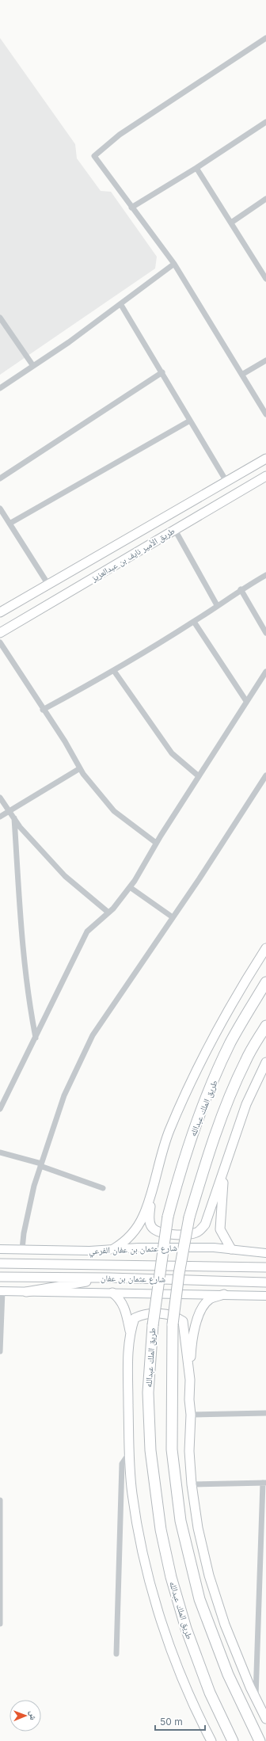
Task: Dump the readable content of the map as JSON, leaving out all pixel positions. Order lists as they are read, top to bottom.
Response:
{
  "streets": {
    "highway": ["طريق الملك عبدالله"],
    "main road": ["طريق الأمير نايف بن عبدالعزيز", "شارع عثمان بن عفان الفرعي", "شارع عثمان بن عفان"]
  },
  "scale_bar": "50 m",
  "north": "right"
}
